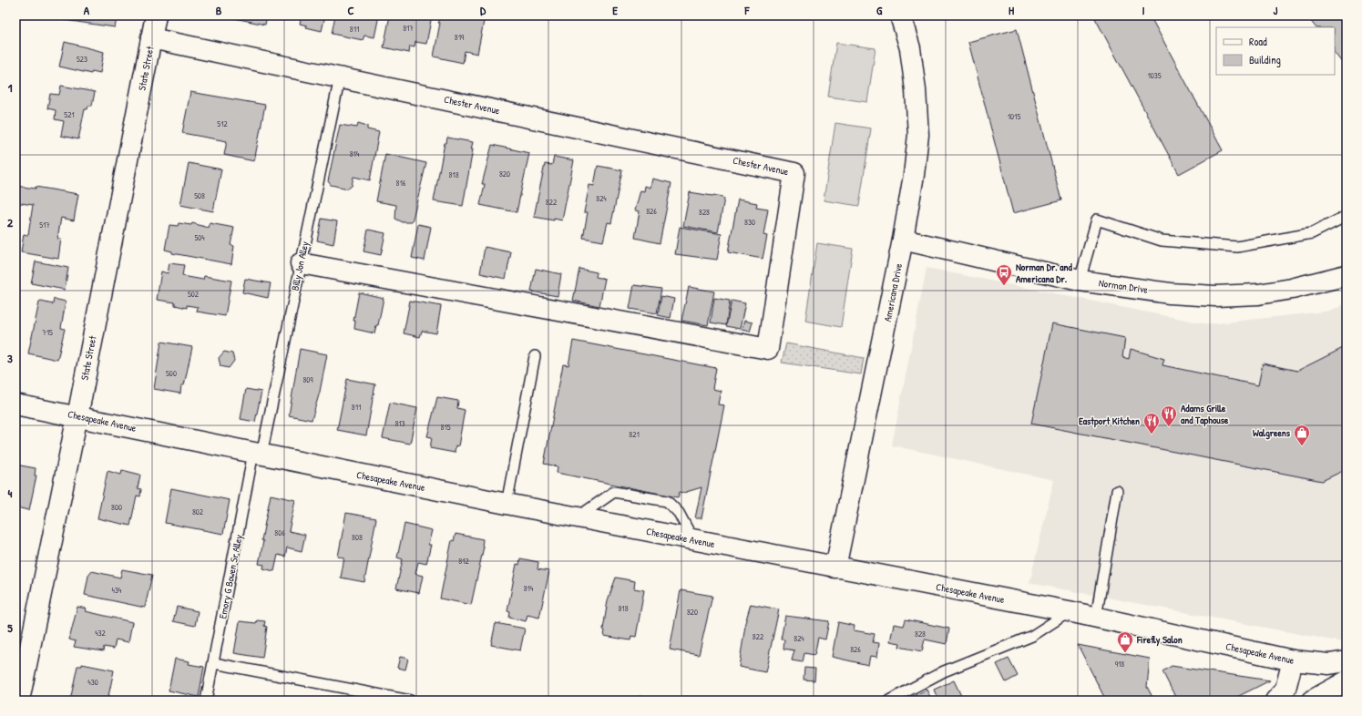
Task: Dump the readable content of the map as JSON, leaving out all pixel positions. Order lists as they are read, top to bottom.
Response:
{
  "streets": {
    "street": [
      "State Street",
      "Chester Avenue",
      "Norman Drive",
      "Americana Drive",
      "Chesapeake Avenue"
    ],
    "lane": ["Billy Jon Alley", "Emory G Bowen Sr Alley"]
  },
  "crossings": [
    ["State Street", "Chester Avenue"],
    ["State Street", "Chesapeake Avenue"],
    ["Chester Avenue", "Billy Jon Alley"],
    ["Billy Jon Alley", "Chesapeake Avenue"],
    ["Billy Jon Alley", "Emory G Bowen Sr Alley"],
    ["Norman Drive", "Americana Drive"],
    ["Americana Drive", "Chesapeake Avenue"],
    ["Chesapeake Avenue", "Emory G Bowen Sr Alley"]
  ],
  "places": {
    "bus stop": ["Norman Dr. and Americana Dr."],
    "restaurant": ["Adams Grille and Taphouse", "Eastport Kitchen"],
    "shop": ["Walgreens", "Firefly Salon"]
  },
  "house_numbers": [
    "817",
    "811",
    "819",
    "523",
    "1035",
    "521",
    "1015",
    "512",
    "814",
    "820",
    "818",
    "816",
    "508",
    "824",
    "822",
    "826",
    "828",
    "830",
    "517",
    "504",
    "502",
    "715",
    "500",
    "809",
    "811",
    "813",
    "815",
    "821",
    "800",
    "802",
    "806",
    "808",
    "812",
    "814",
    "434",
    "818",
    "820",
    "432",
    "828",
    "822",
    "824",
    "826",
    "918",
    "430"
  ],
  "legend": ["Road", "Building"],
  "grid": {
    "columns": [
      "A",
      "B",
      "C",
      "D",
      "E",
      "F",
      "G",
      "H",
      "I",
      "J"
    ],
    "rows": [
      "1",
      "2",
      "3",
      "4",
      "5"
    ]
  }
}
